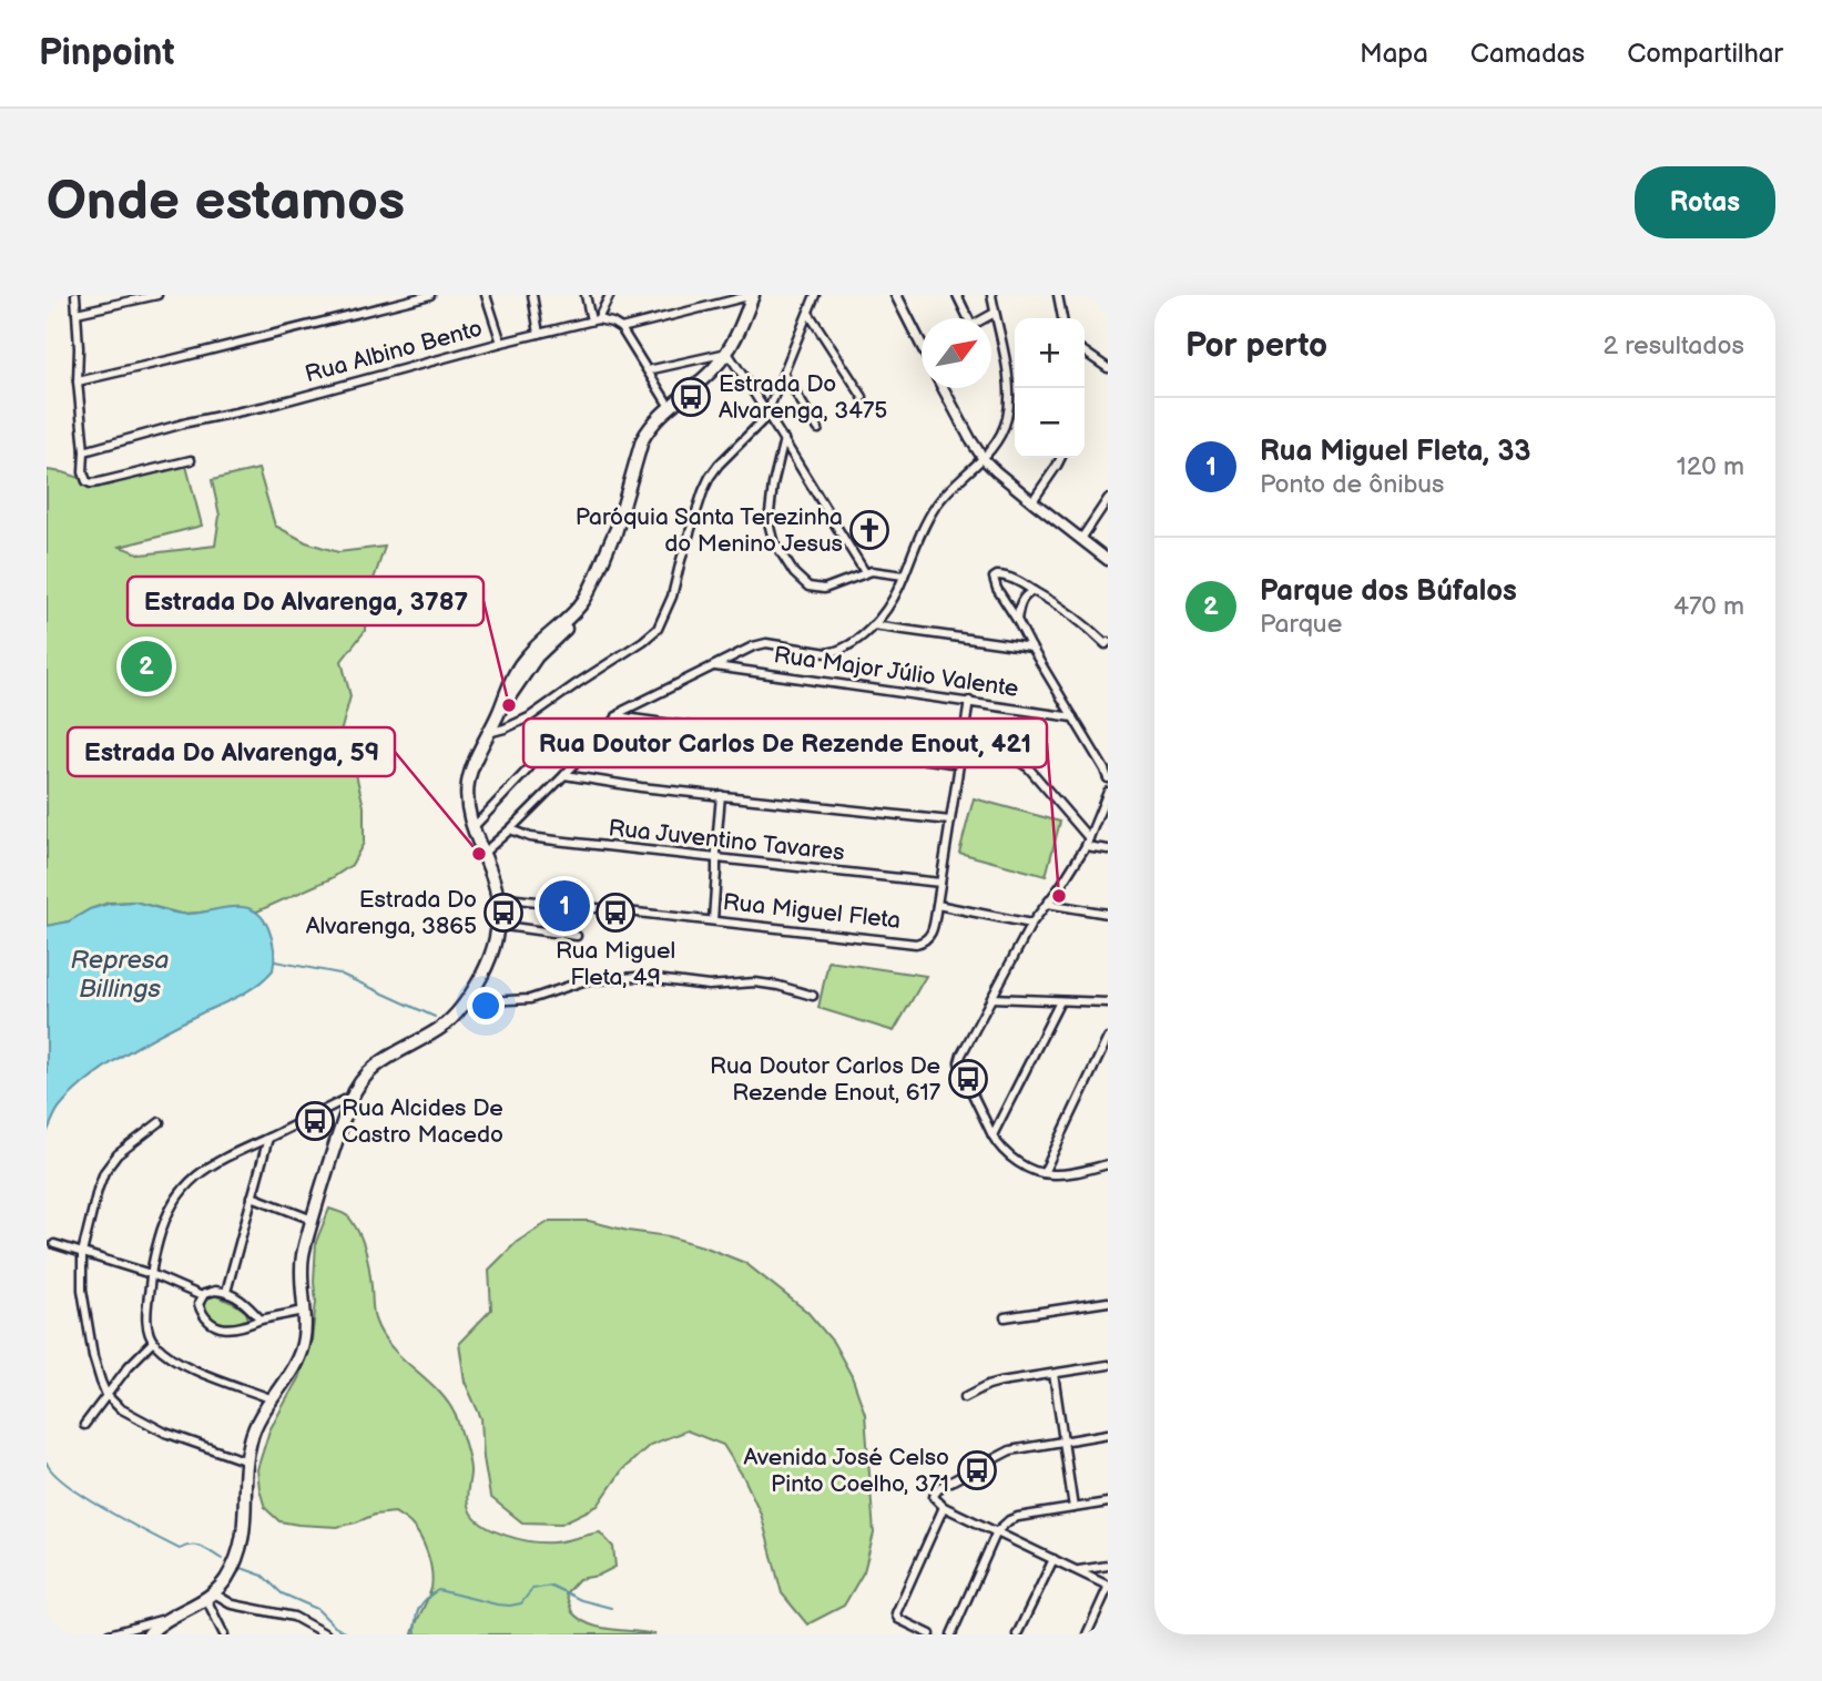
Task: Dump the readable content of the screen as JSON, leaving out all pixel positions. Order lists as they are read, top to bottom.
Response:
{
  "streets": {
    "street": [
      "Rua Albino Bento",
      "Rua Major Júlio Valente",
      "Rua Juventino Tavares",
      "Rua Miguel Fleta"
    ]
  },
  "crossings": [
    ["Rua Major Júlio Valente", "Rua Miguel Fleta"],
    ["Rua Juventino Tavares", "Rua Miguel Fleta"]
  ],
  "water": ["Represa Billings"],
  "places": {
    "bus stop": [
      "Estrada Do Alvarenga, 3475",
      "Estrada Do Alvarenga, 3865",
      "Rua Miguel Fleta, 49",
      "Rua Doutor Carlos De Rezende Enout, 617",
      "Rua Alcides De Castro Macedo",
      "Avenida José Celso Pinto Coelho, 371"
    ],
    "church": ["Paróquia Santa Terezinha do Menino Jesus"],
    "other": ["Estrada Do Alvarenga, 3787", "Estrada Do Alvarenga, 59", "Rua Doutor Carlos De Rezende Enout, 421"]
  },
  "north": "top right",
  "page": {
    "header": "Pinpoint",
    "nav": ["Mapa", "Camadas", "Compartilhar"],
    "buttons": "Rotas",
    "title": "Onde estamos",
    "heading": ["Por perto", "2 resultados"],
    "map_buttons": ["+", "−"],
    "list": [
      {
        "mark": "1",
        "name": "Rua Miguel Fleta, 33",
        "note": "Ponto de ônibus",
        "value": "120 m"
      },
      {
        "mark": "2",
        "name": "Parque dos Búfalos",
        "note": "Parque",
        "value": "470 m"
      }
    ],
    "pins": ["2", "1"]
  }
}
